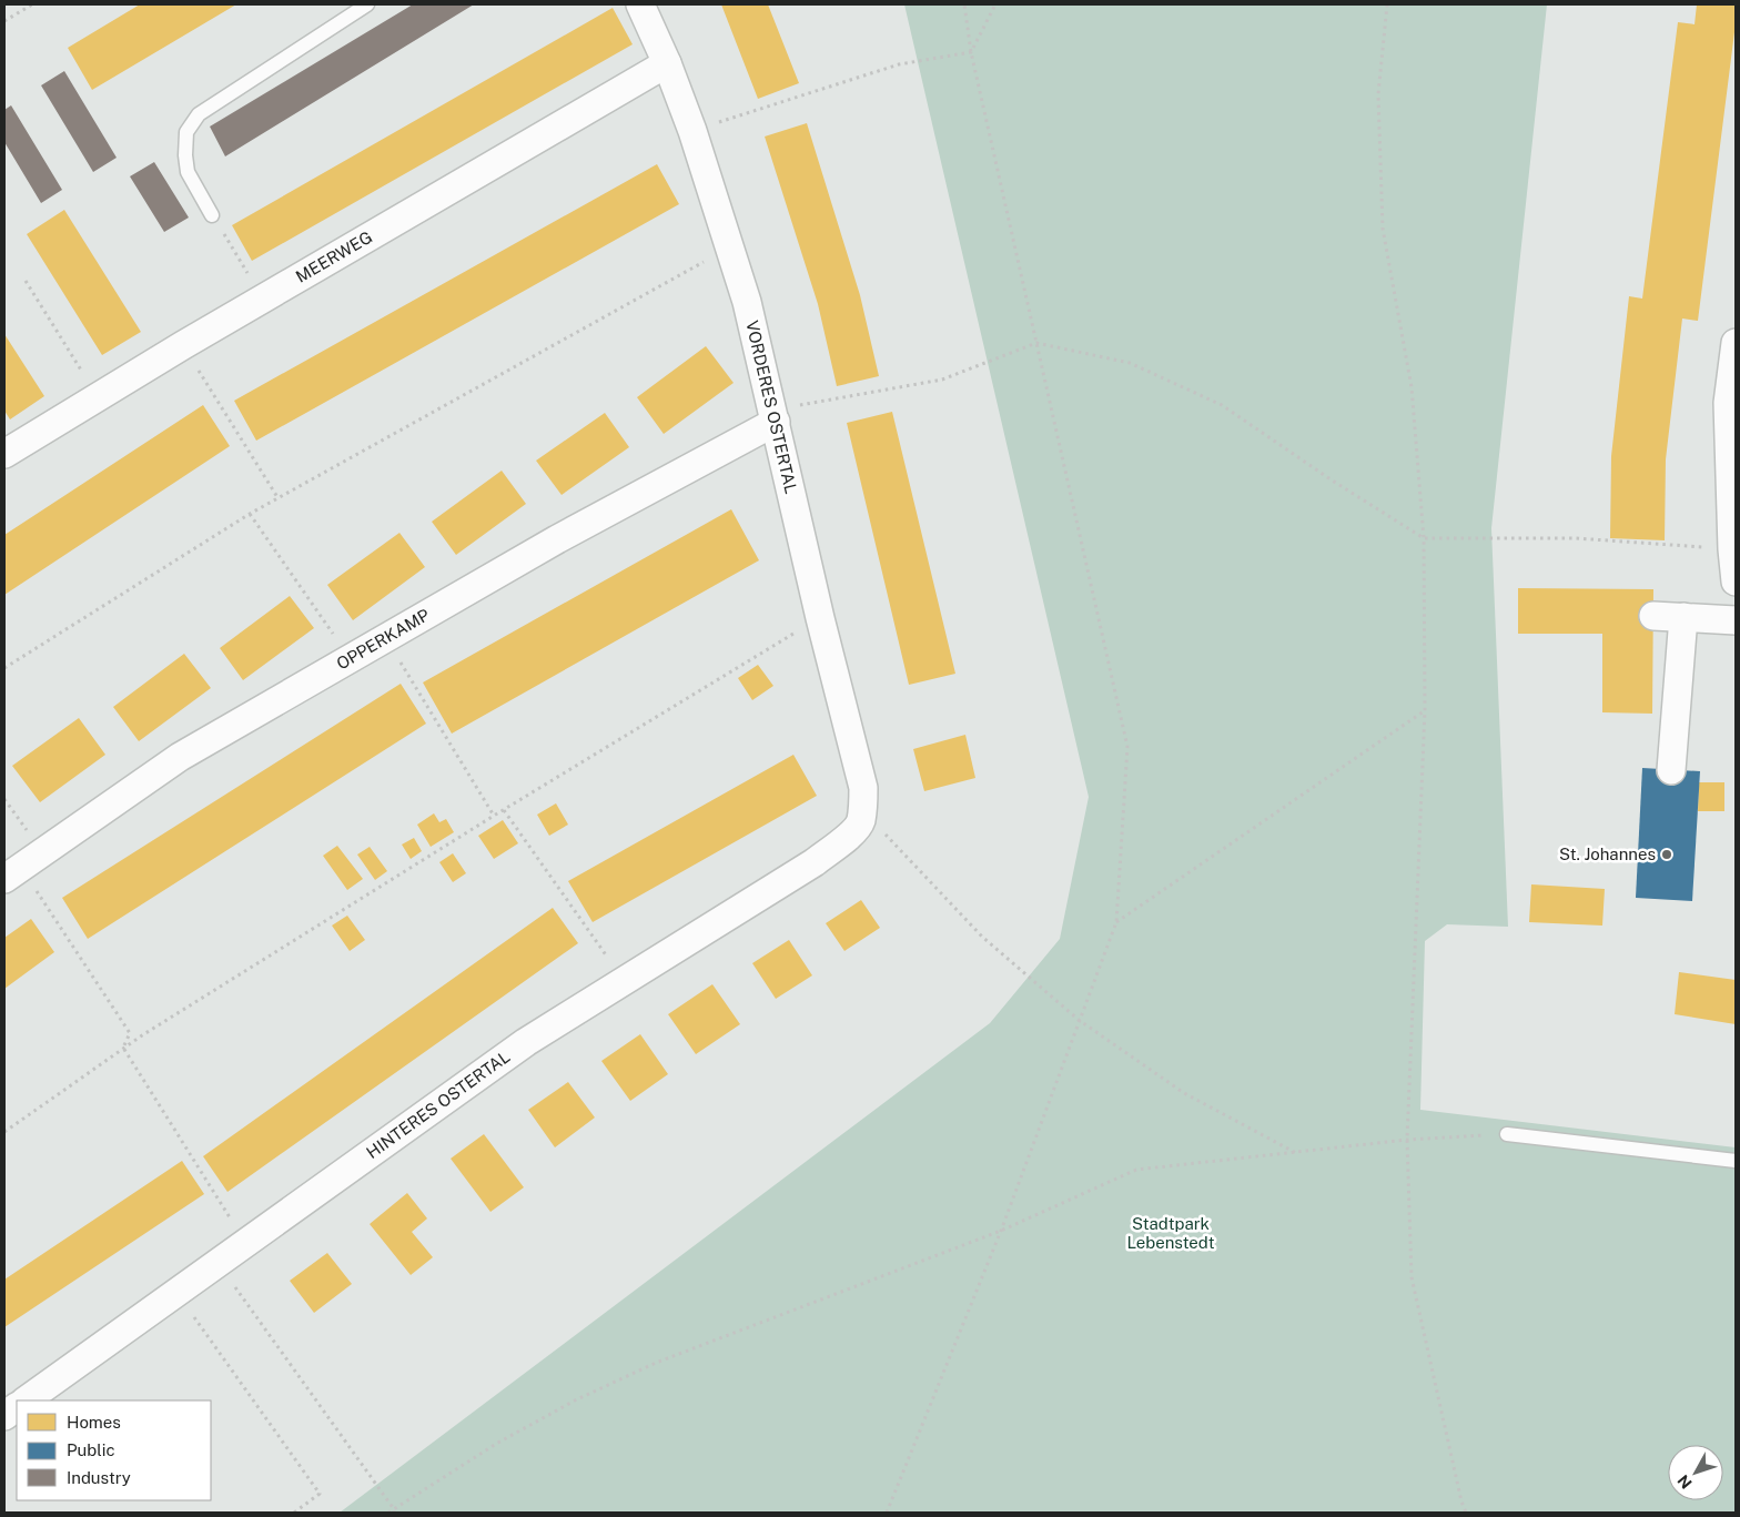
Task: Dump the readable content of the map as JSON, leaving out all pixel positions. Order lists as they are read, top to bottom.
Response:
{
  "streets": {
    "street": [
      "MEERWEG",
      "VORDERES OSTERTAL",
      "OPPERKAMP",
      "HINTERES OSTERTAL"
    ]
  },
  "crossings": [
    ["MEERWEG", "VORDERES OSTERTAL"],
    ["VORDERES OSTERTAL", "OPPERKAMP"],
    ["VORDERES OSTERTAL", "HINTERES OSTERTAL"]
  ],
  "parks": ["Stadtpark Lebenstedt"],
  "places": ["St. Johannes"],
  "legend": ["Homes", "Public", "Industry"],
  "north": "bottom left"
}
